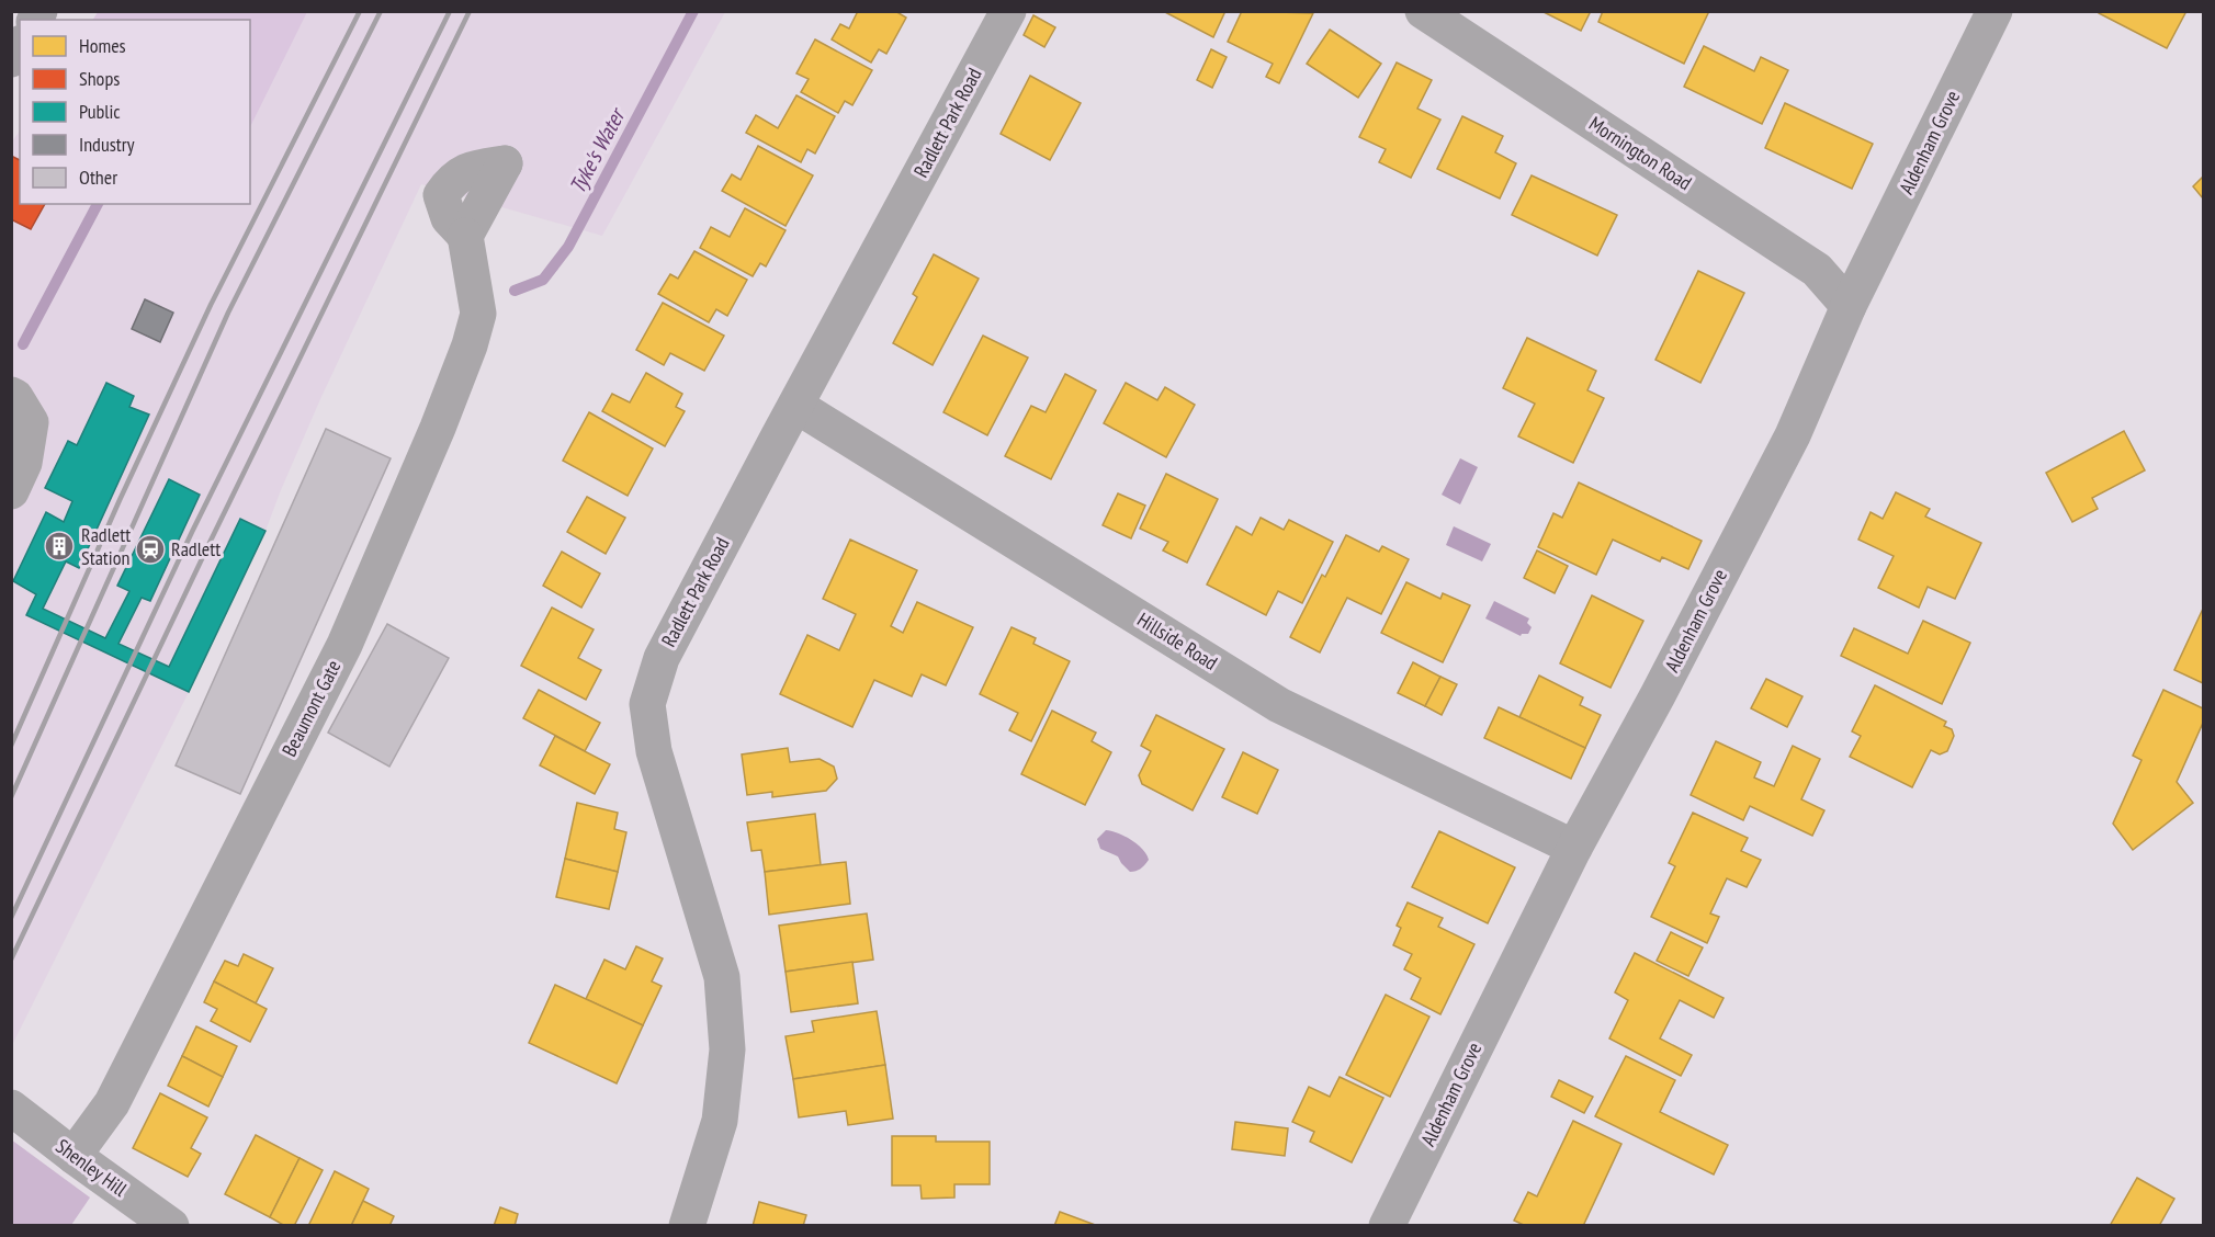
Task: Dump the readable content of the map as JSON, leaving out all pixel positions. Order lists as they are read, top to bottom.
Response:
{
  "streets": {
    "street": [
      "Radlett Park Road",
      "Aldenham Grove",
      "Mornington Road",
      "Hillside Road",
      "Beaumont Gate",
      "Shenley Hill"
    ]
  },
  "crossings": [
    ["Radlett Park Road", "Hillside Road"],
    ["Aldenham Grove", "Mornington Road"],
    ["Aldenham Grove", "Hillside Road"],
    ["Beaumont Gate", "Shenley Hill"]
  ],
  "water": ["Tyke's Water"],
  "places": {
    "building": ["Radlett Station"],
    "station": ["Radlett"]
  },
  "legend": [
    "Homes",
    "Shops",
    "Public",
    "Industry",
    "Other"
  ]
}
